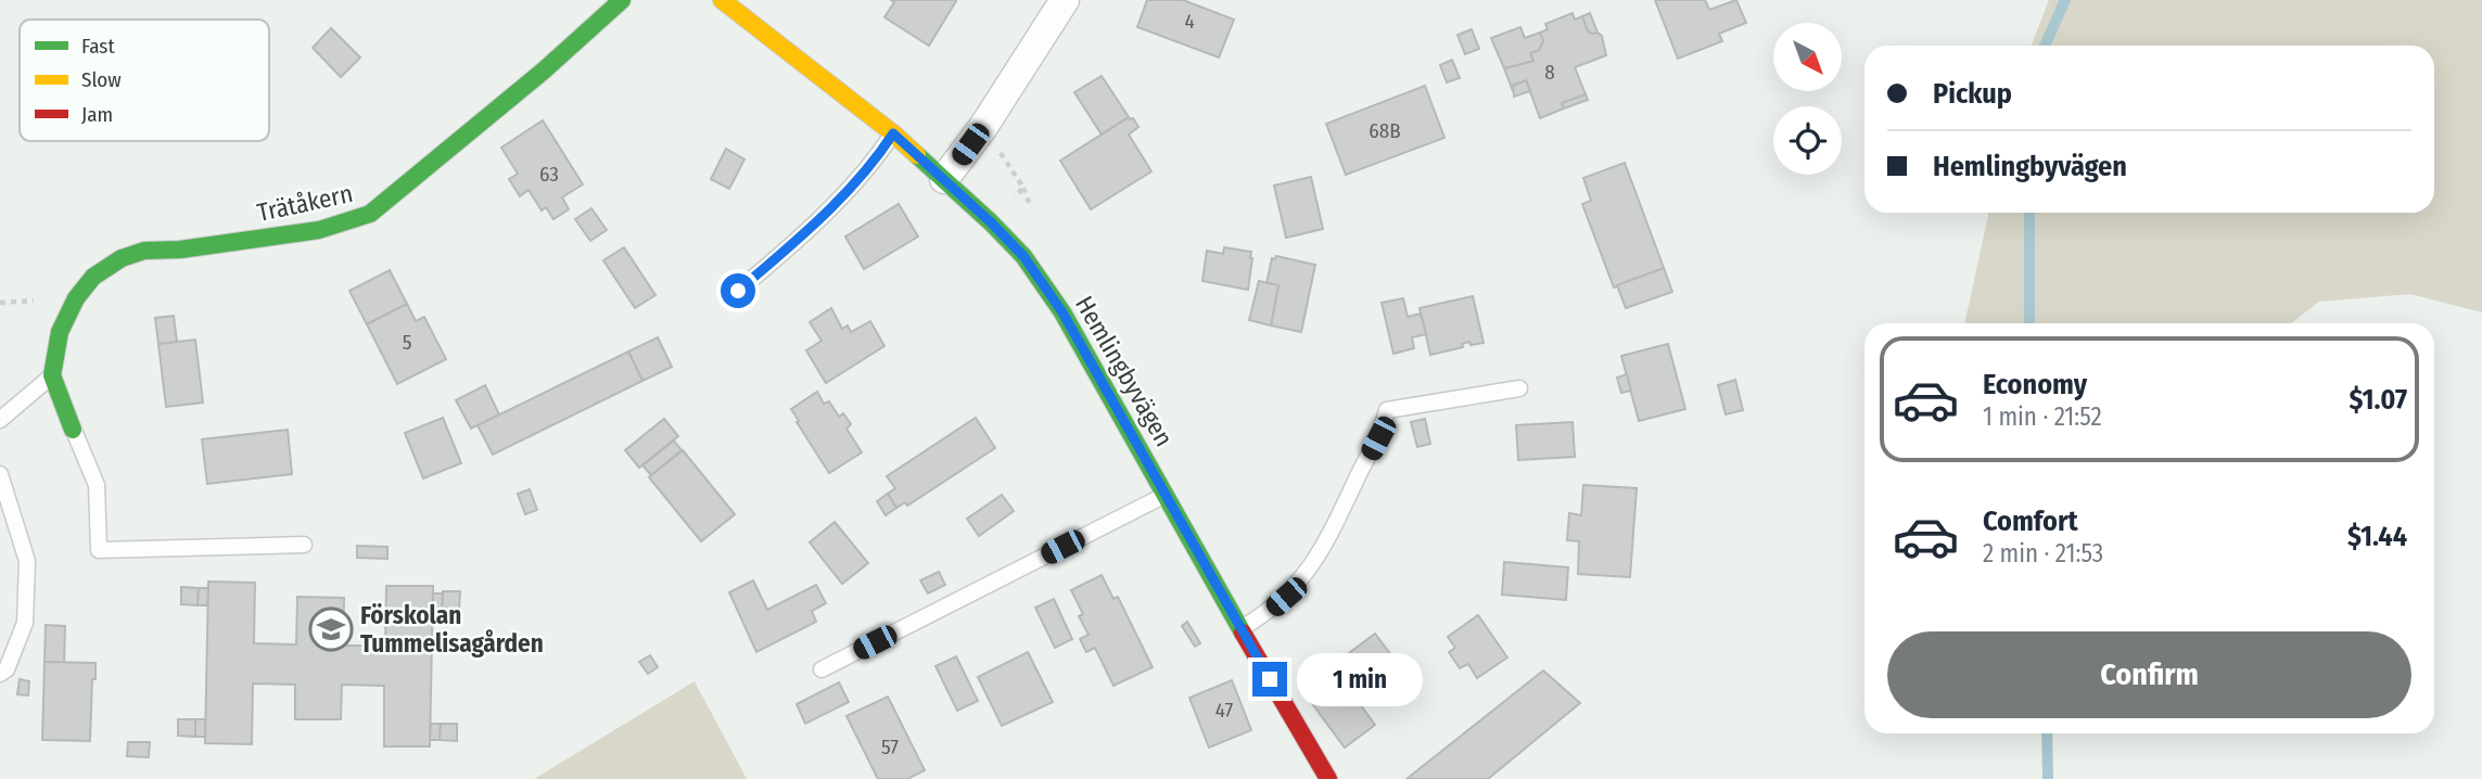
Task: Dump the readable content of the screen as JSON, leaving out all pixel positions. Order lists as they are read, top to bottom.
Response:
{
  "streets": {
    "street": ["Trätåkern", "Hemlingbyvägen"]
  },
  "places": {
    "school or university": ["Förskolan Tummelisagården"]
  },
  "house_numbers": [
    "4",
    "8",
    "68B",
    "63",
    "5",
    "47",
    "57"
  ],
  "legend": ["Fast", "Slow", "Jam"],
  "north": "bottom right",
  "page": {
    "banner": ["Pickup", "Hemlingbyvägen"],
    "list": [
      {
        "name": "Economy",
        "note": "1 min · 21:52",
        "value": "$1.07"
      },
      {
        "name": "Comfort",
        "note": "2 min · 21:53",
        "value": "$1.44"
      }
    ],
    "buttons": "Confirm",
    "bubble": "1 min"
  }
}
